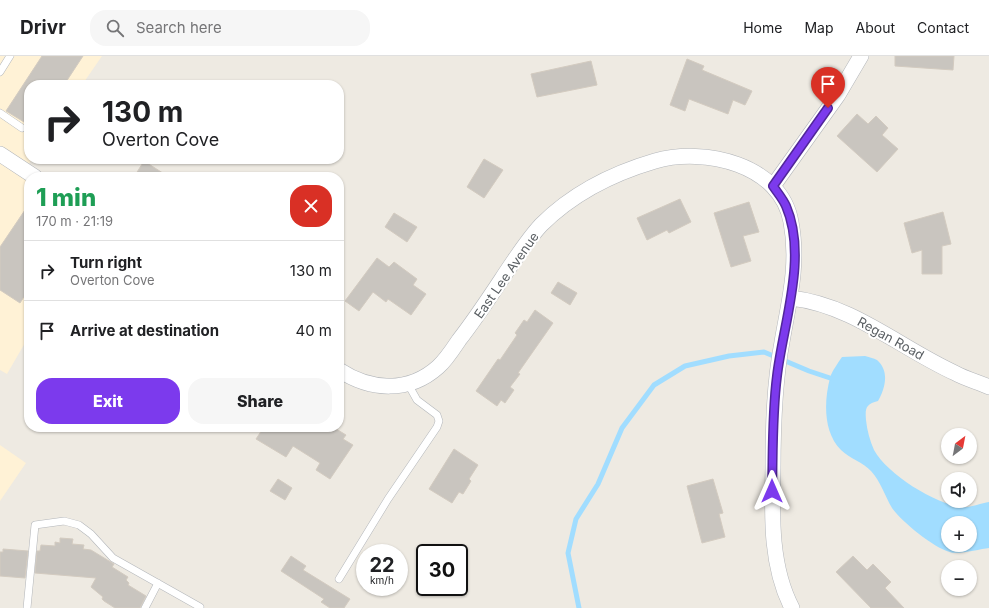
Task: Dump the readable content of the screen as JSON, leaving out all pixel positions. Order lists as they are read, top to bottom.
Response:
{
  "streets": {
    "street": ["East Lee Avenue", "Regan Road"]
  },
  "crossings": [
    ["East Lee Avenue", "Regan Road"]
  ],
  "north": "top right",
  "page": {
    "header": "Drivr",
    "search": "Search here",
    "nav": [
      "Home",
      "Map",
      "About",
      "Contact"
    ],
    "turn": ["130 m", "Overton Cove"],
    "heading": ["1 min", "170 m · 21:19"],
    "list": [
      {
        "name": "Turn right",
        "note": "Overton Cove",
        "value": "130 m"
      },
      {
        "name": "Arrive at destination",
        "value": "40 m"
      }
    ],
    "buttons": ["Exit", "Share"],
    "map_buttons": ["+", "−"],
    "speed": "22 km/h",
    "limit": "30"
  }
}
